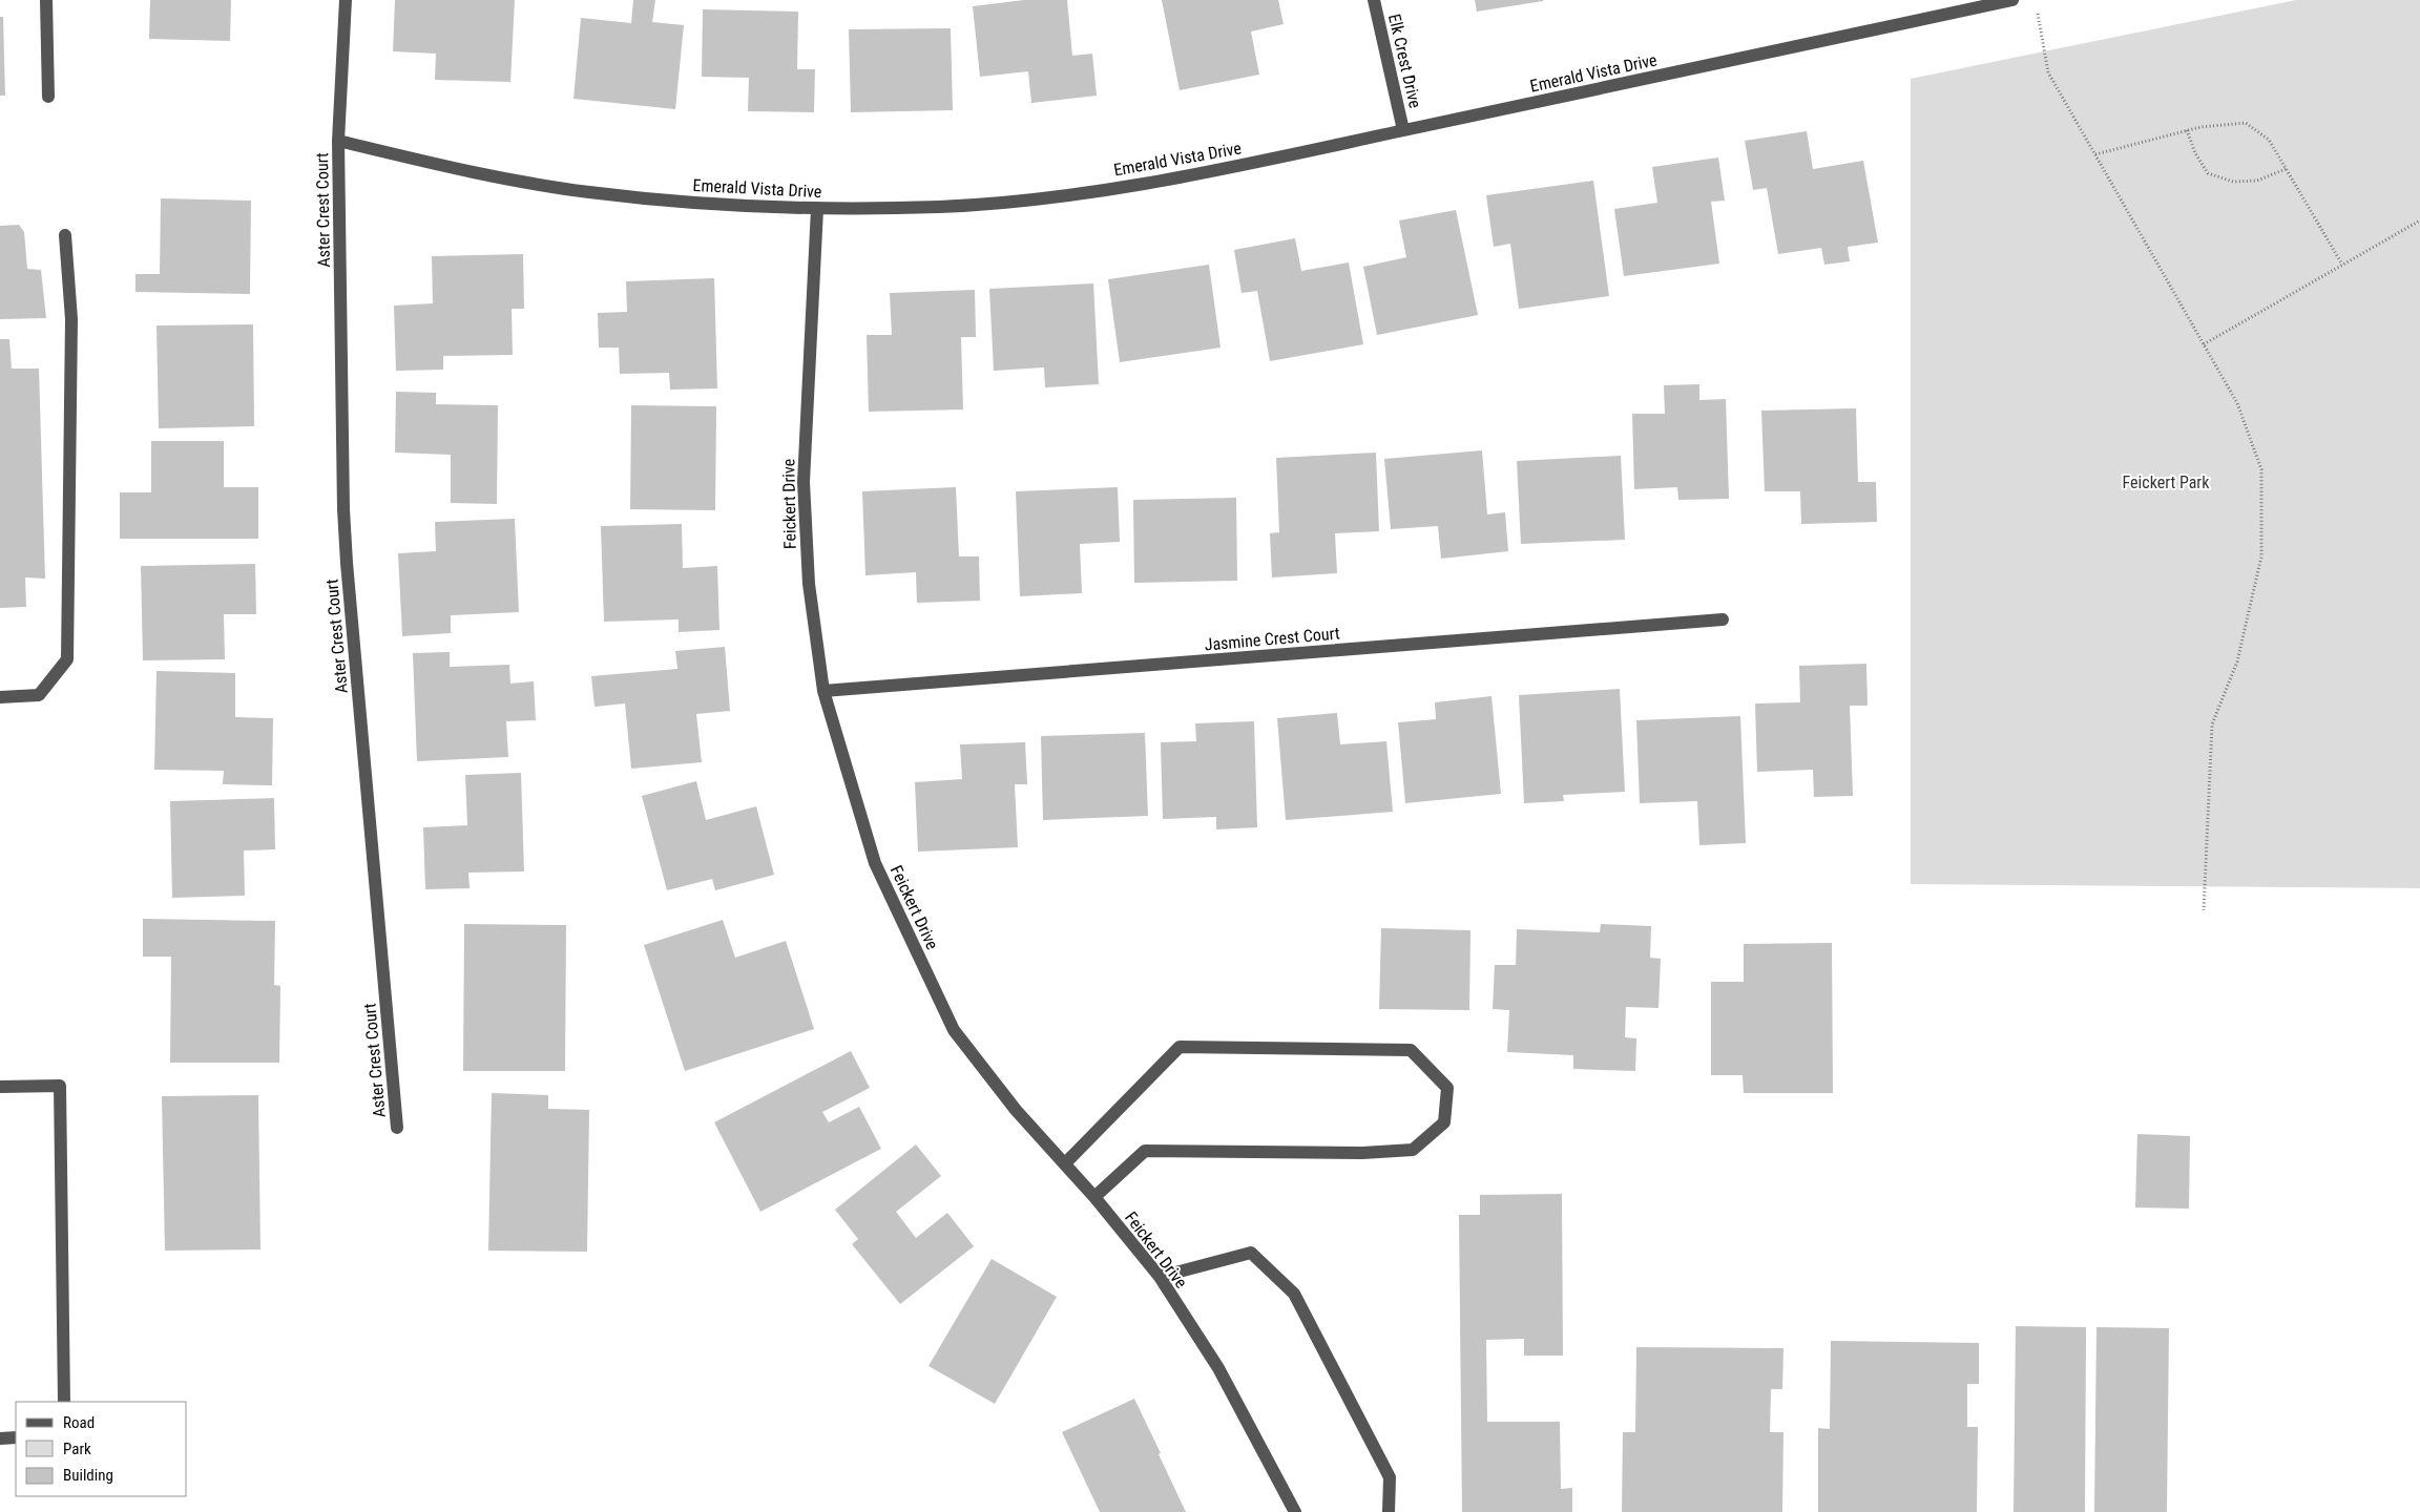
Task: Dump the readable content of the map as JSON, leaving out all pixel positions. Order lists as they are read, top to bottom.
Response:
{
  "streets": {
    "street": [
      "Elk Crest Drive",
      "Emerald Vista Drive",
      "Aster Crest Court",
      "Feickert Drive",
      "Jasmine Crest Court"
    ]
  },
  "crossings": [
    ["Elk Crest Drive", "Emerald Vista Drive"],
    ["Emerald Vista Drive", "Aster Crest Court"],
    ["Emerald Vista Drive", "Feickert Drive"],
    ["Feickert Drive", "Jasmine Crest Court"]
  ],
  "parks": ["Feickert Park"],
  "legend": ["Road", "Park", "Building"]
}
